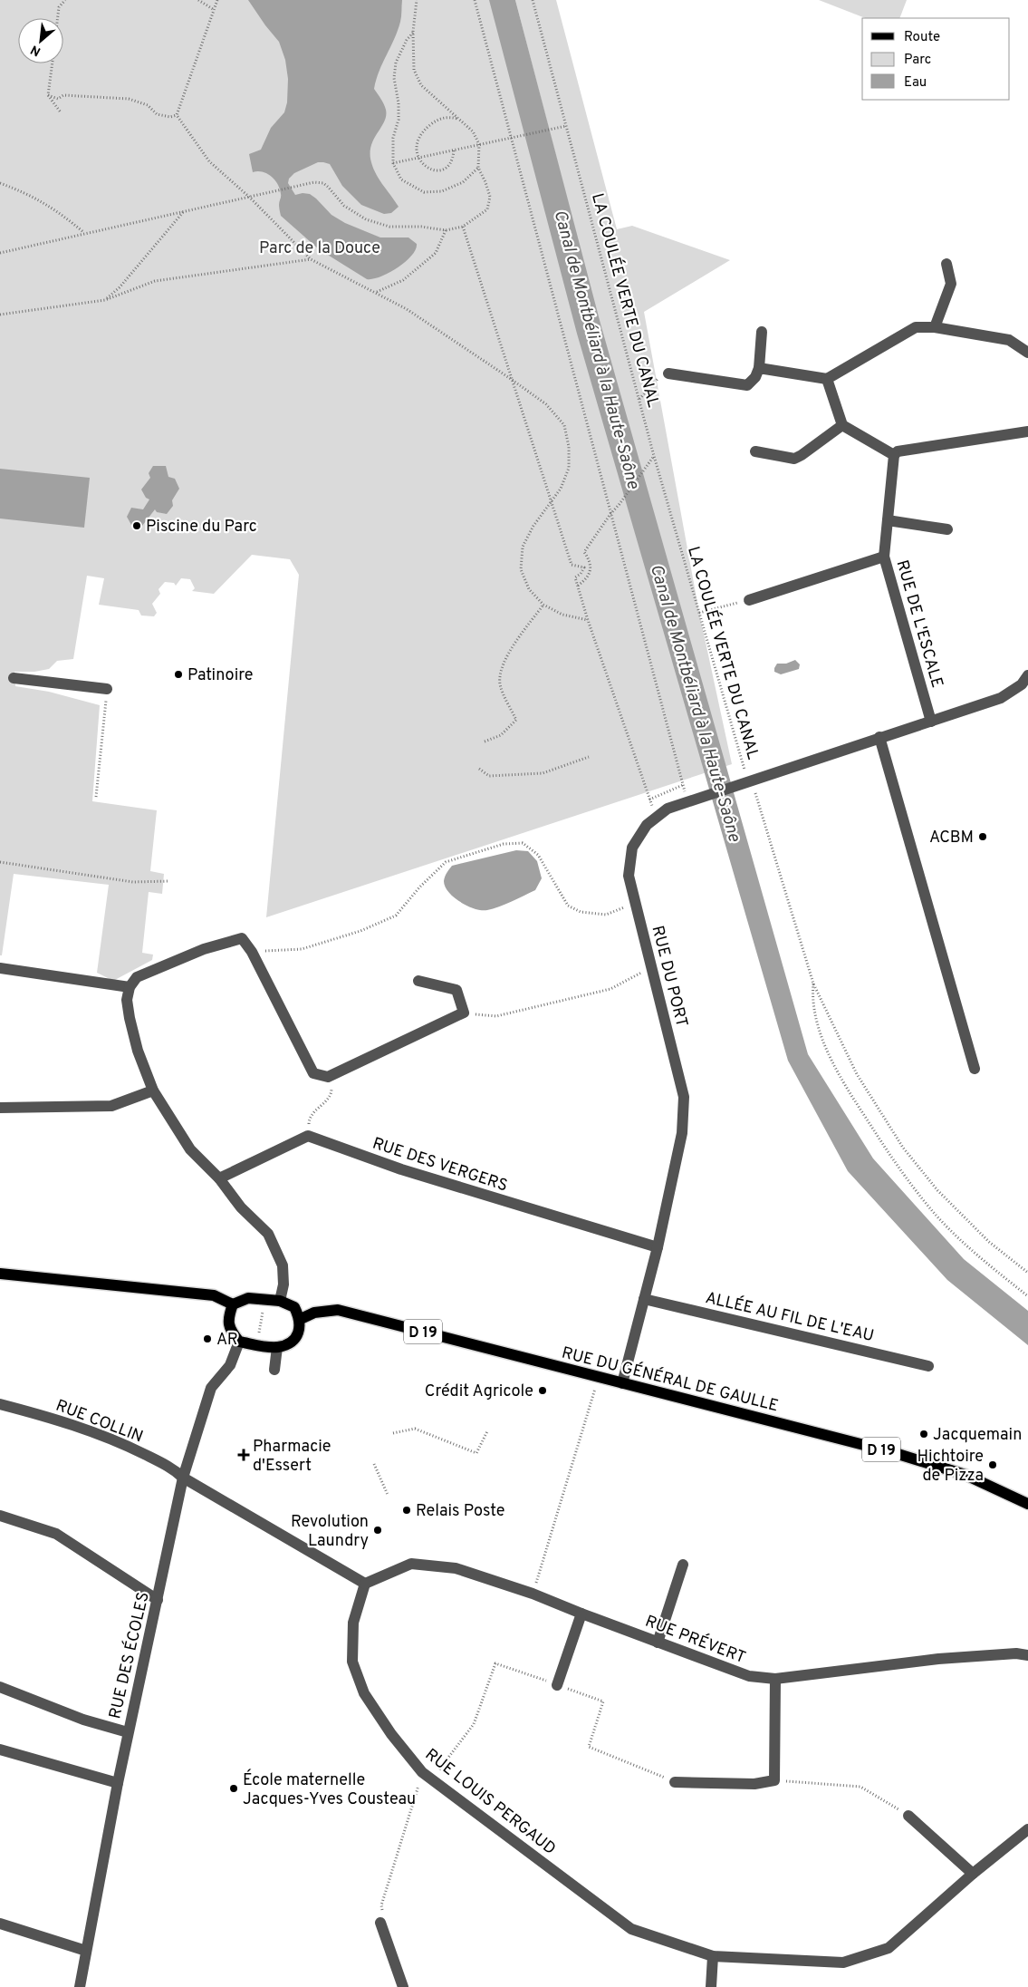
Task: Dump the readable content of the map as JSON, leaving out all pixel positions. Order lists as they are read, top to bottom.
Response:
{
  "streets": {
    "main road": ["D 19", "RUE DU GÉNÉRAL DE GAULLE"],
    "street": [
      "RUE DE L'ESCALE",
      "RUE DU PORT",
      "RUE DES VERGERS",
      "ALLÉE AU FIL DE L'EAU",
      "RUE COLLIN",
      "RUE PRÉVERT",
      "RUE DES ÉCOLES",
      "RUE LOUIS PERGAUD"
    ],
    "path": ["LA COULÉE VERTE DU CANAL"]
  },
  "crossings": [
    ["LA COULÉE VERTE DU CANAL", "RUE DU PORT"],
    ["RUE DE L'ESCALE", "RUE DU PORT"],
    ["RUE DU PORT", "RUE DES VERGERS"],
    ["RUE DU PORT", "ALLÉE AU FIL DE L'EAU"],
    ["RUE DU PORT", "RUE DU GÉNÉRAL DE GAULLE"],
    ["RUE COLLIN", "RUE DES ÉCOLES"],
    ["RUE PRÉVERT", "RUE LOUIS PERGAUD"]
  ],
  "water": ["Canal de Montbéliard à la Haute-Saône"],
  "parks": ["Parc de la Douce"],
  "places": {
    "other": [
      "Piscine du Parc",
      "Patinoire",
      "ACBM",
      "AR",
      "Crédit Agricole",
      "Jacquemain",
      "Hichtoire de Pizza",
      "Relais Poste",
      "Revolution Laundry",
      "École maternelle Jacques-Yves Cousteau"
    ],
    "health": ["Pharmacie d'Essert"]
  },
  "legend": ["Route", "Parc", "Eau"],
  "north": "bottom left"
}
